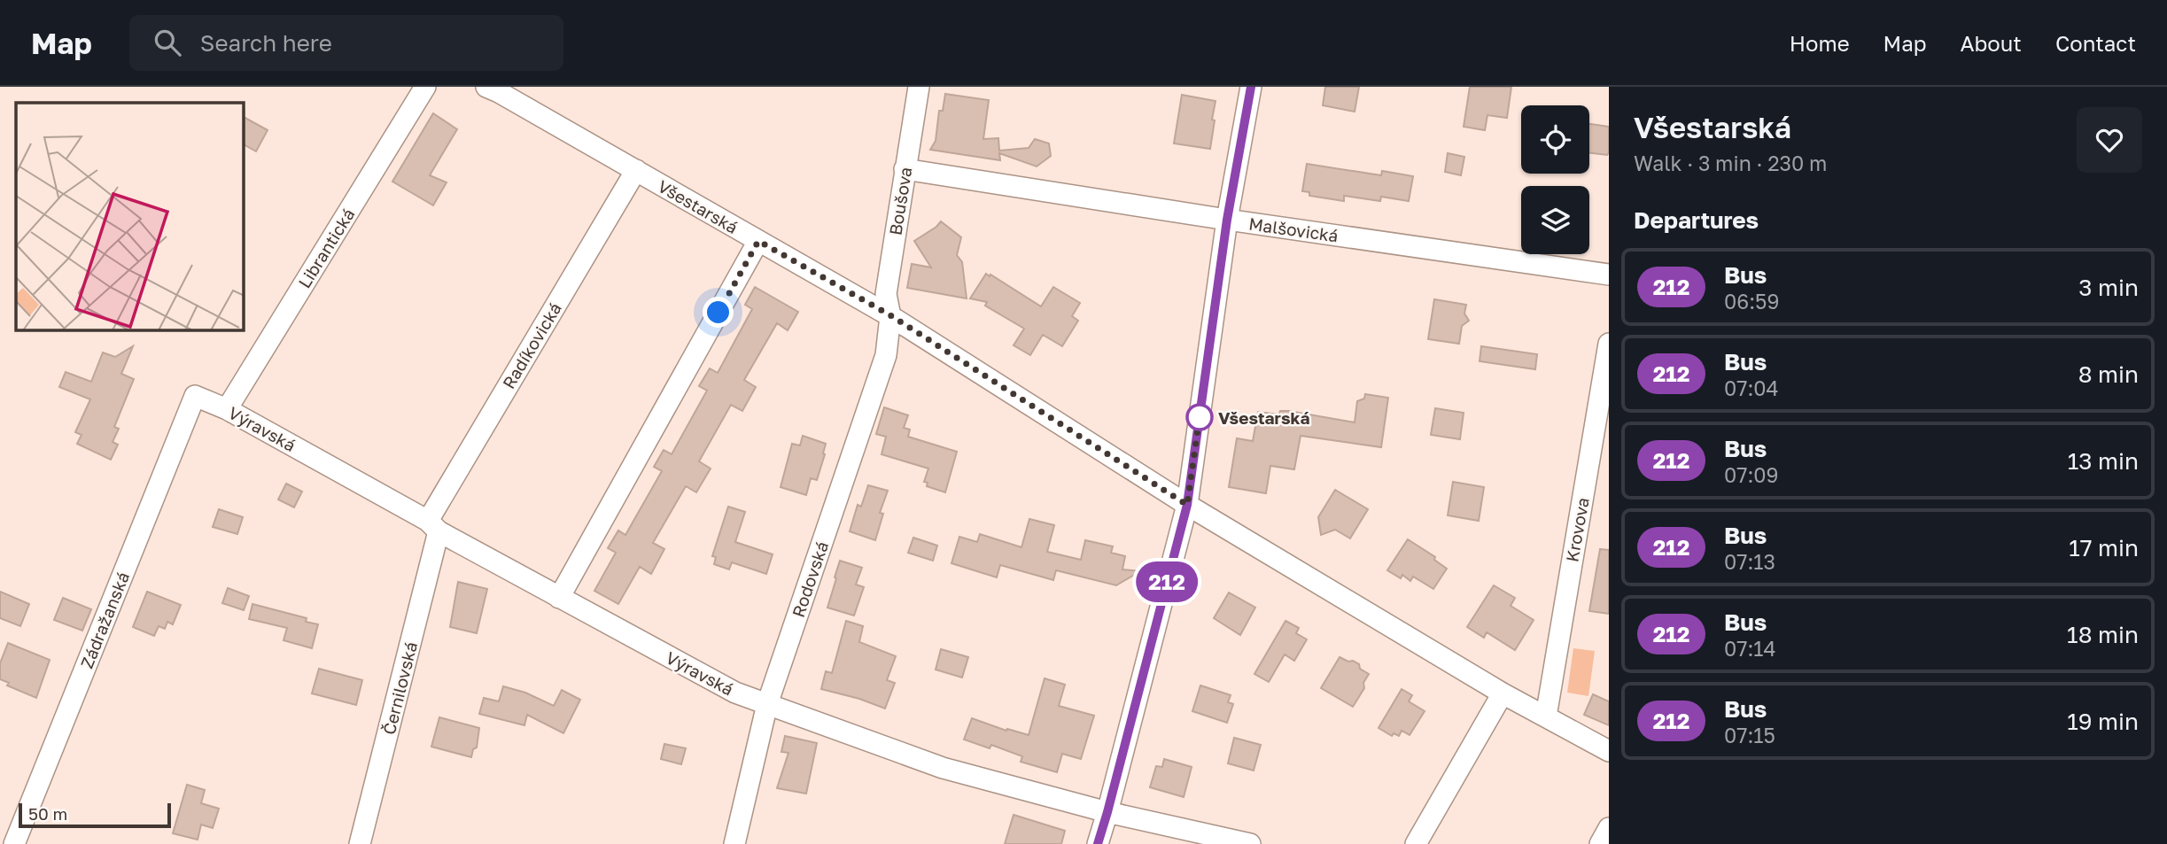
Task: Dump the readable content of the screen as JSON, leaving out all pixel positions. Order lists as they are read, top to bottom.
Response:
{
  "streets": {
    "street": [
      "Boušova",
      "Všestarská",
      "Malšovická",
      "Librantická",
      "Radíkovická",
      "Výravská",
      "Krovova",
      "Rodovská",
      "Zádražanská",
      "Černilovská"
    ]
  },
  "crossings": [
    ["Boušova", "Všestarská"],
    ["Boušova", "Malšovická"],
    ["Boušova", "Rodovská"],
    ["Všestarská", "Radíkovická"],
    ["Všestarská", "Krovova"],
    ["Všestarská", "Rodovská"],
    ["Librantická", "Výravská"],
    ["Radíkovická", "Výravská"],
    ["Radíkovická", "Černilovská"],
    ["Výravská", "Rodovská"],
    ["Výravská", "Zádražanská"],
    ["Výravská", "Černilovská"]
  ],
  "places": ["Všestarská"],
  "lines": ["bus line 212"],
  "scale_bar": "50 m",
  "page": {
    "header": "Map",
    "search": "Search here",
    "nav": [
      "Home",
      "Map",
      "About",
      "Contact"
    ],
    "on_map": "212",
    "heading": [
      ["Všestarská", "Walk · 3 min · 230 m"],
      "Departures"
    ],
    "list": [
      {
        "mark": "212",
        "name": "Bus",
        "note": "06:59",
        "value": "3 min"
      },
      {
        "mark": "212",
        "name": "Bus",
        "note": "07:04",
        "value": "8 min"
      },
      {
        "mark": "212",
        "name": "Bus",
        "note": "07:09",
        "value": "13 min"
      },
      {
        "mark": "212",
        "name": "Bus",
        "note": "07:13",
        "value": "17 min"
      },
      {
        "mark": "212",
        "name": "Bus",
        "note": "07:14",
        "value": "18 min"
      },
      {
        "mark": "212",
        "name": "Bus",
        "note": "07:15",
        "value": "19 min"
      }
    ],
    "scale": "50 m"
  }
}
